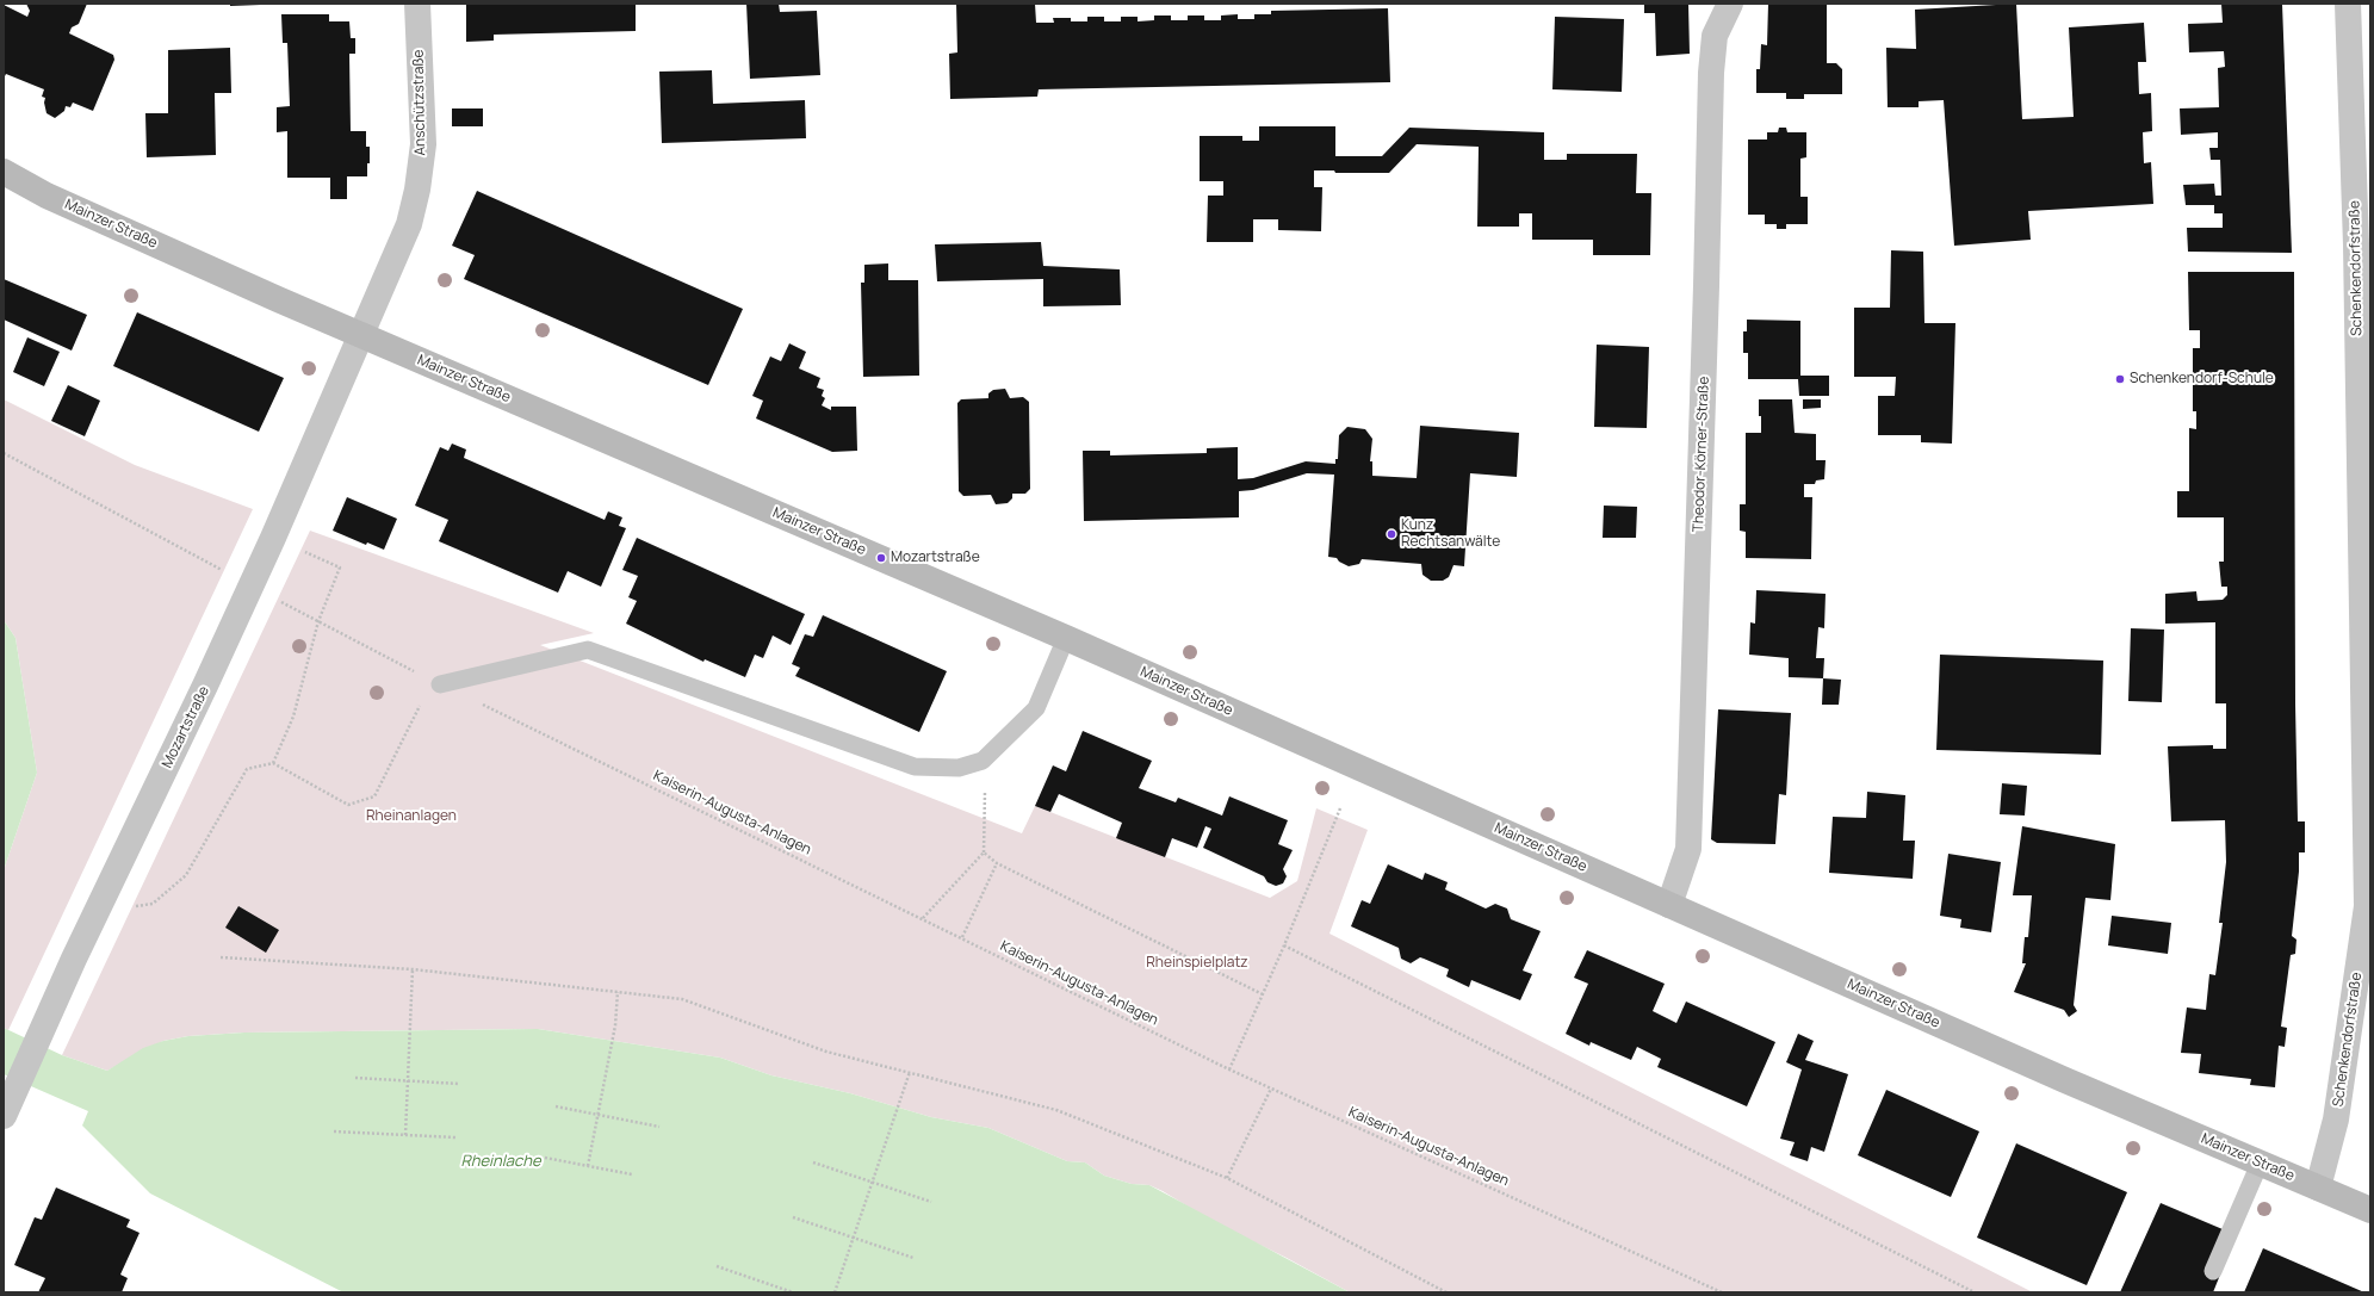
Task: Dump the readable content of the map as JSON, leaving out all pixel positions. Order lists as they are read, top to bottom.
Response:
{
  "streets": {
    "street": [
      "Anschützstraße",
      "Mainzer Straße",
      "Schenkendorfstraße",
      "Theodor-Körner-Straße",
      "Mozartstraße"
    ],
    "path": ["Kaiserin-Augusta-Anlagen"]
  },
  "crossings": [
    ["Anschützstraße", "Mainzer Straße"],
    ["Anschützstraße", "Mozartstraße"],
    ["Mainzer Straße", "Schenkendorfstraße"],
    ["Mainzer Straße", "Theodor-Körner-Straße"],
    ["Mainzer Straße", "Mozartstraße"]
  ],
  "water": ["Rheinlache"],
  "parks": ["Rheinanlagen", "Rheinspielplatz"],
  "places": ["Schenkendorf-Schule", "Kunz Rechtsanwälte", "Mozartstraße"]
}
